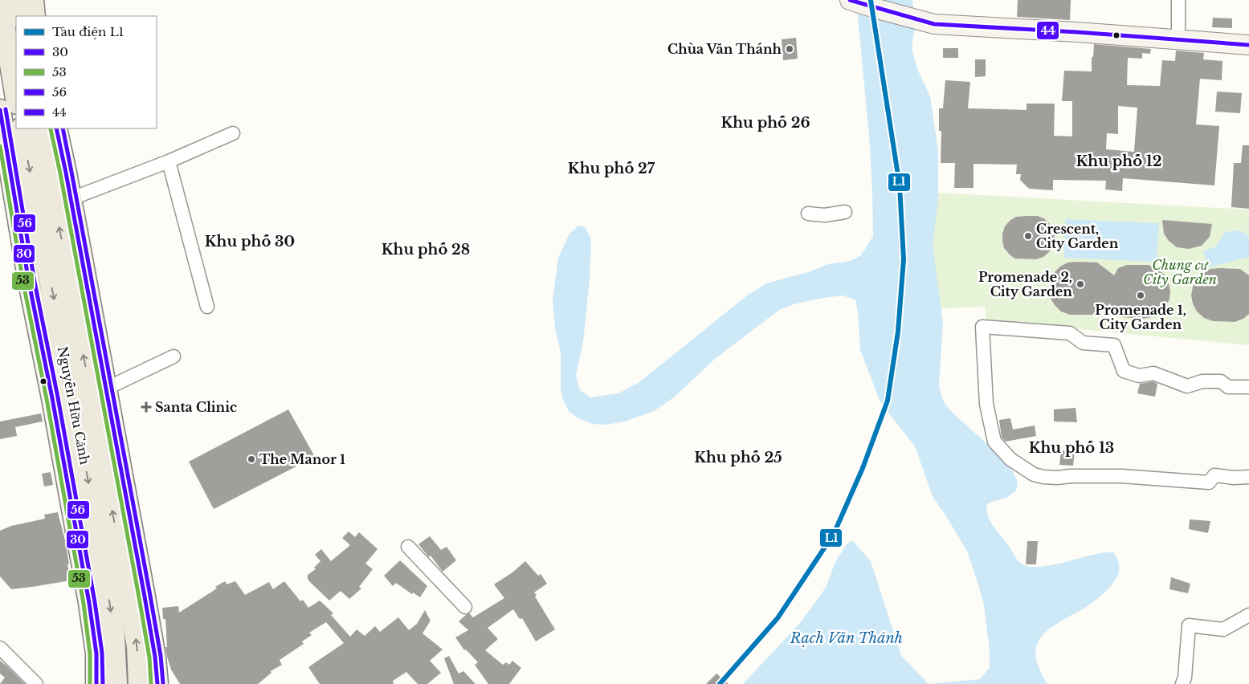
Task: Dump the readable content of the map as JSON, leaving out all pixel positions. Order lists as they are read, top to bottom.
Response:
{
  "streets": {
    "main road": ["Nguyễn Hữu Cảnh"]
  },
  "districts": [
    "Khu phố 26",
    "Khu phố 12",
    "Khu phố 27",
    "Khu phố 30",
    "Khu phố 28",
    "Khu phố 13",
    "Khu phố 25"
  ],
  "water": ["Rạch Văn Thánh"],
  "parks": ["Chung cư City Garden"],
  "places": {
    "other": [
      "Chùa Văn Thánh",
      "Crescent, City Garden",
      "Promenade 2, City Garden",
      "Promenade 1, City Garden",
      "The Manor 1"
    ],
    "health": ["Santa Clinic"]
  },
  "lines": [
    "metro line L1",
    "transit line 44",
    "transit line 56",
    "transit line 30",
    "transit line 53"
  ],
  "legend": [
    "Tàu điện L1",
    "30",
    "53",
    "56",
    "44"
  ]
}
